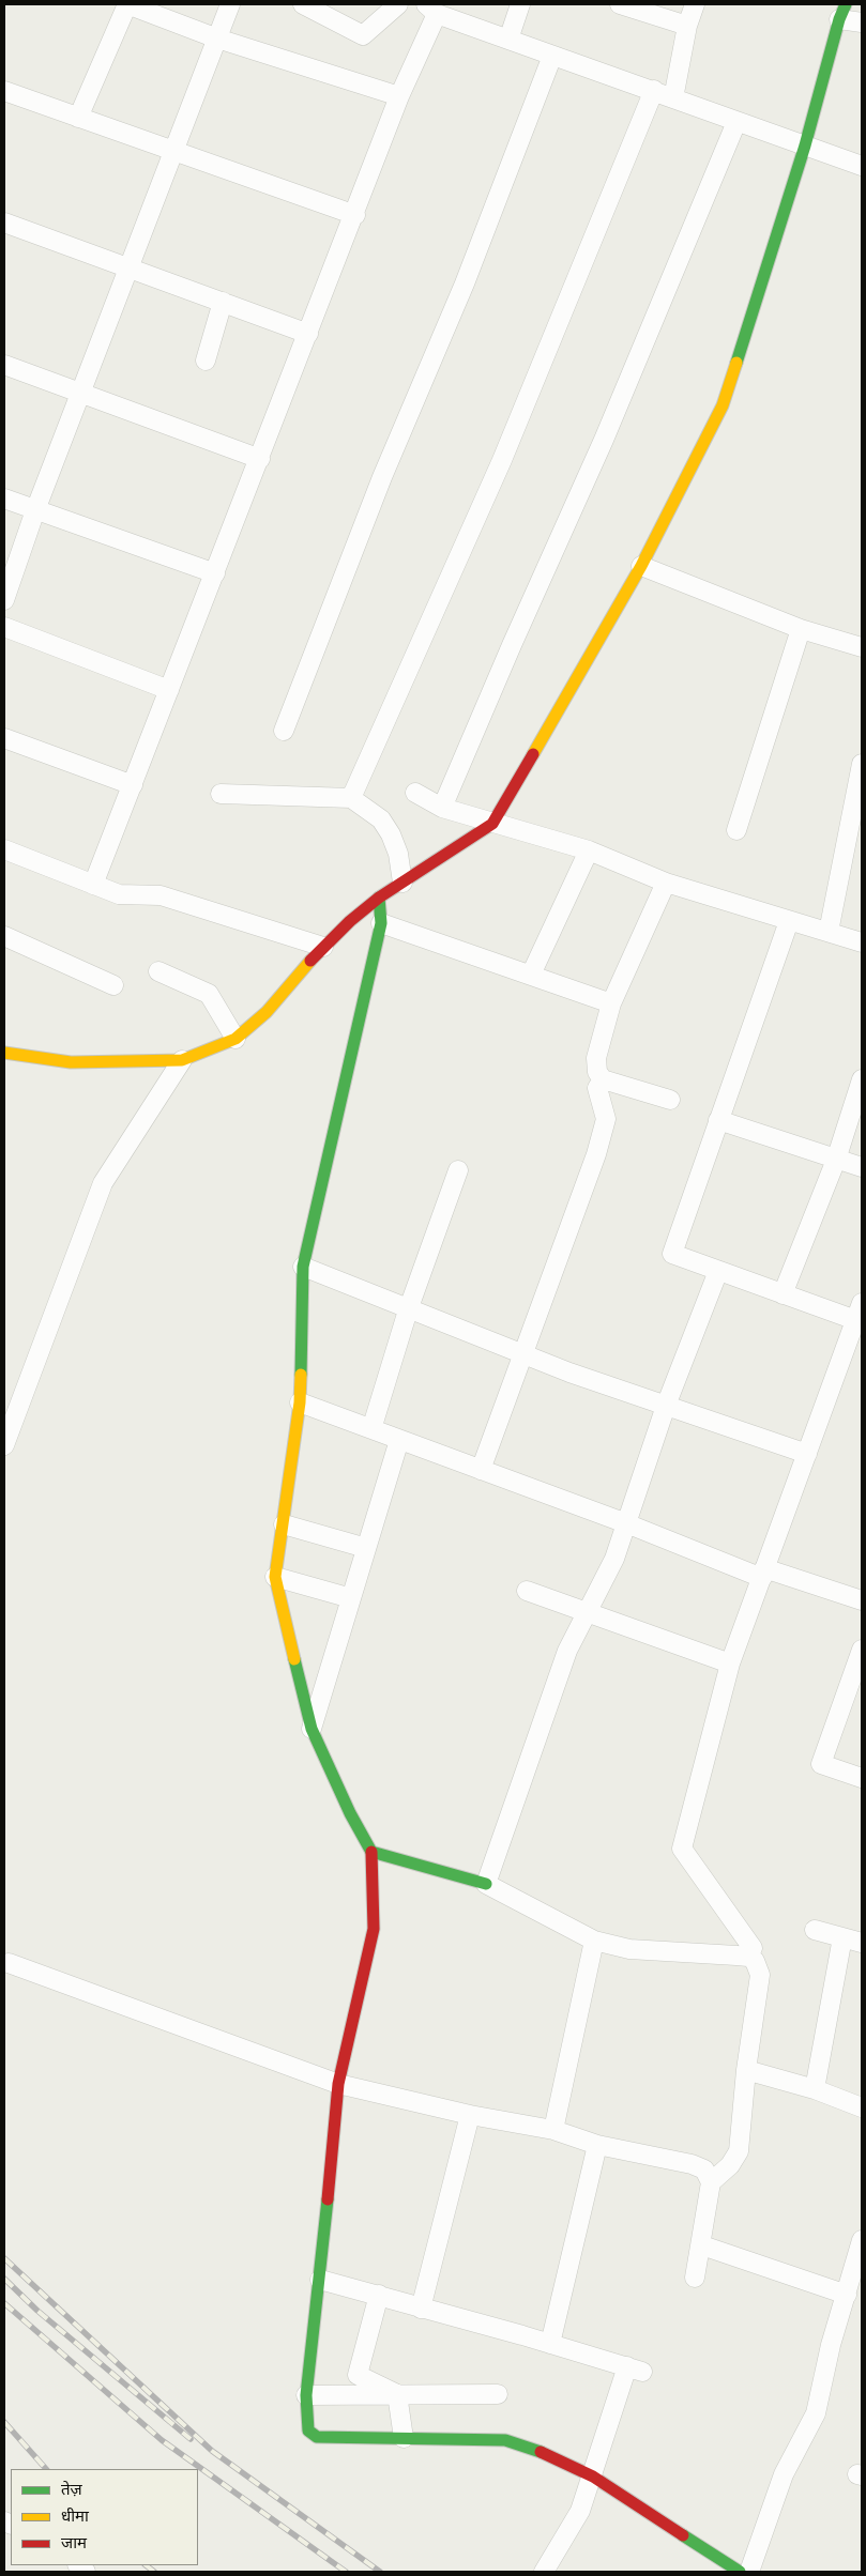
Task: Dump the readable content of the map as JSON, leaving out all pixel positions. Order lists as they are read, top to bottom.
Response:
{
  "legend": ["तेज़", "धीमा", "जाम"]
}
